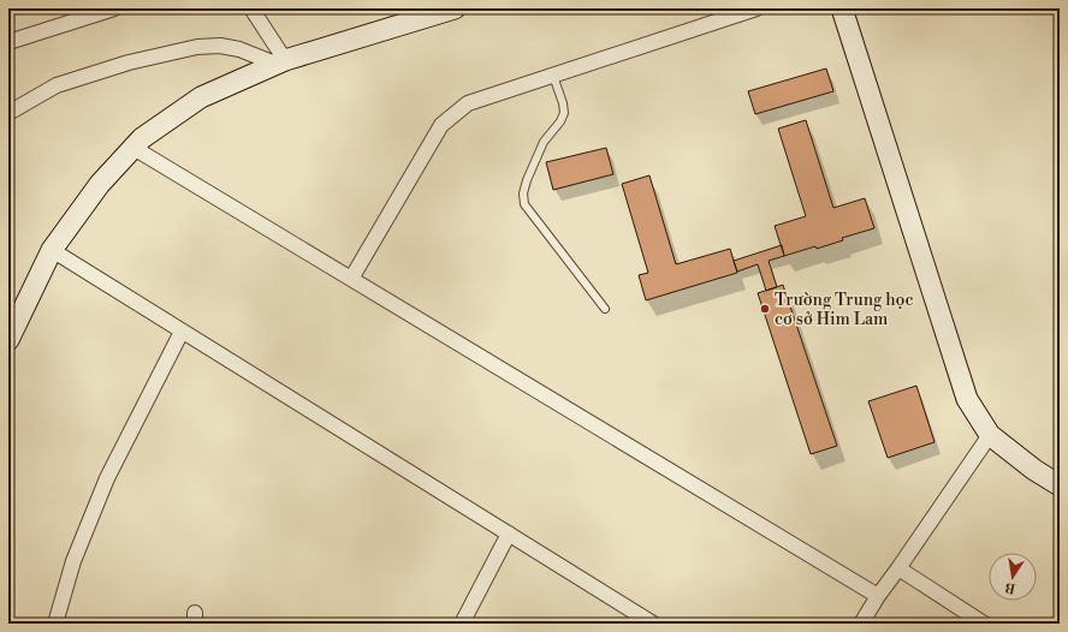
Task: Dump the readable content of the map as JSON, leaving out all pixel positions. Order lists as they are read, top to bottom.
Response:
{
  "places": ["Trường Trung học cơ sở Him Lam"],
  "north": "bottom"
}
